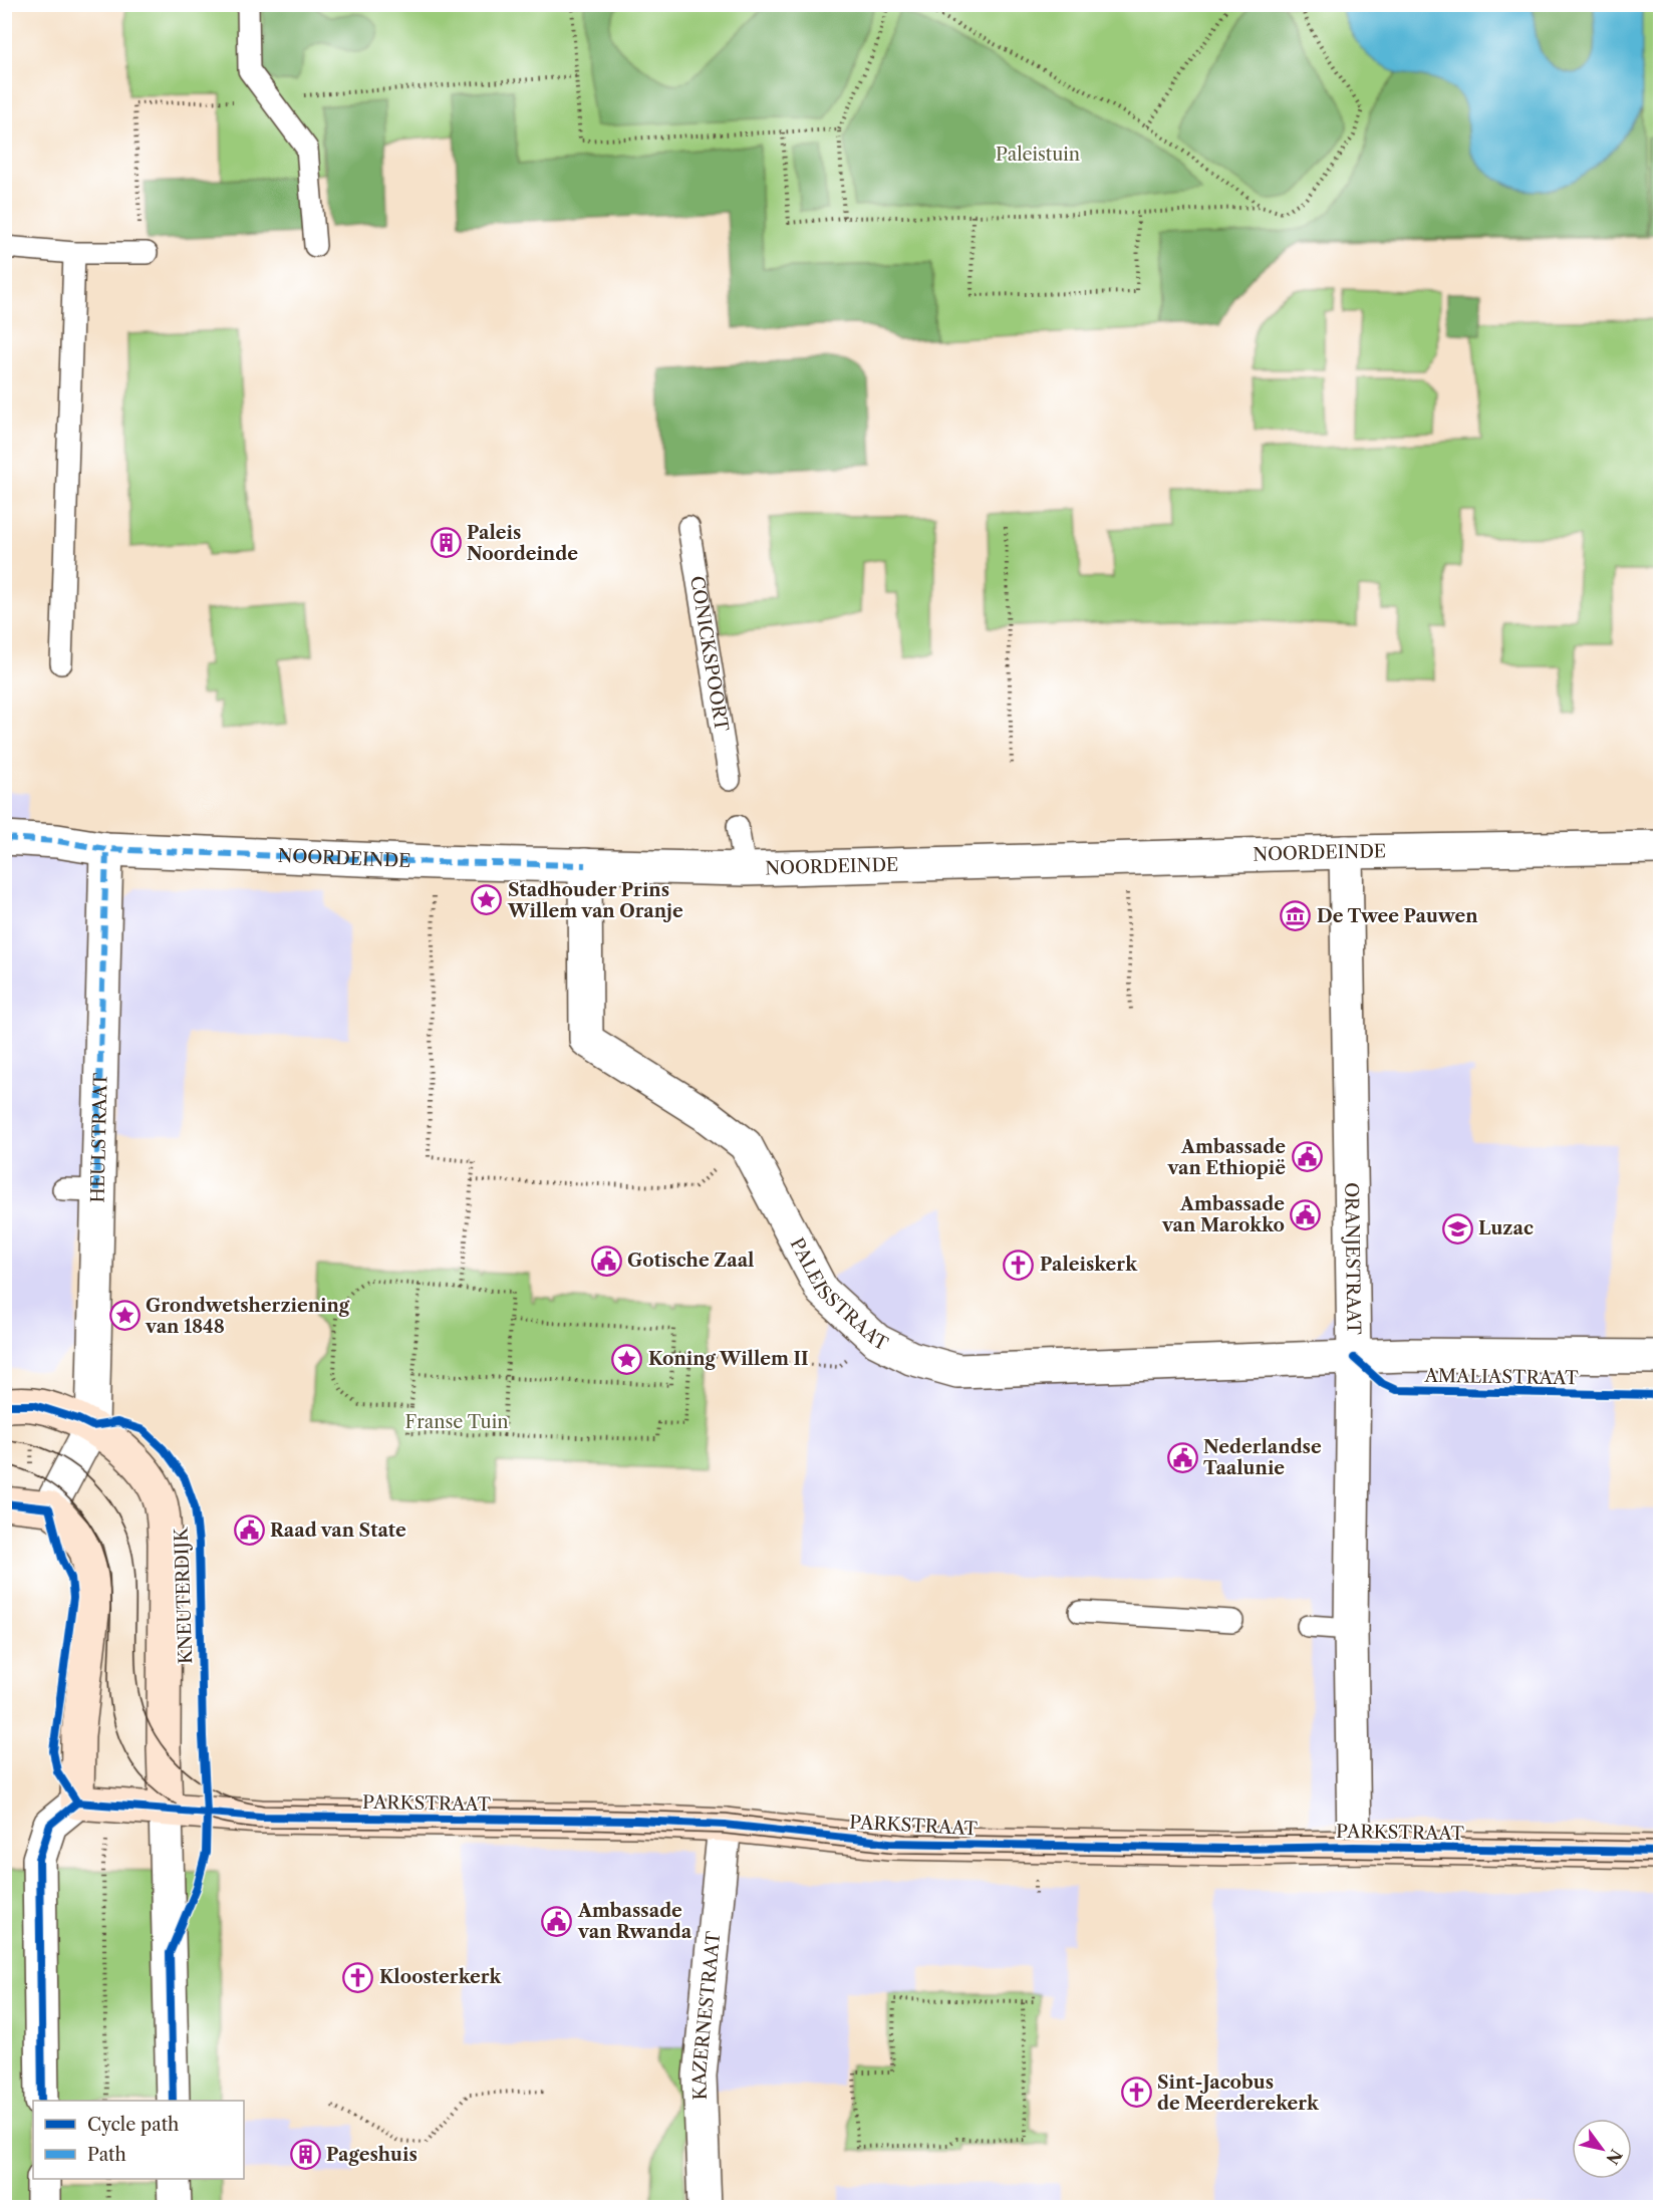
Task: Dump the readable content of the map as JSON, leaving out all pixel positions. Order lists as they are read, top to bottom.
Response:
{
  "streets": {
    "street": [
      "NOORDEINDE",
      "HEULSTRAAT",
      "ORANJESTRAAT",
      "PALEISSTRAAT",
      "AMALIASTRAAT",
      "KNEUTERDIJK",
      "PARKSTRAAT",
      "KAZERNESTRAAT"
    ],
    "lane": ["CONICKSPOORT"]
  },
  "crossings": [
    ["NOORDEINDE", "HEULSTRAAT"],
    ["NOORDEINDE", "ORANJESTRAAT"],
    ["NOORDEINDE", "PALEISSTRAAT"],
    ["HEULSTRAAT", "KNEUTERDIJK"],
    ["ORANJESTRAAT", "PALEISSTRAAT"],
    ["ORANJESTRAAT", "AMALIASTRAAT"],
    ["ORANJESTRAAT", "PARKSTRAAT"],
    ["PALEISSTRAAT", "AMALIASTRAAT"],
    ["KNEUTERDIJK", "PARKSTRAAT"],
    ["PARKSTRAAT", "KAZERNESTRAAT"]
  ],
  "parks": ["Paleistuin", "Franse Tuin"],
  "places": {
    "building": ["Paleis Noordeinde", "Pageshuis"],
    "place": ["Stadhouder Prins Willem van Oranje", "Grondwetsherziening van 1848", "Koning Willem II"],
    "museum": ["De Twee Pauwen"],
    "public building": [
      "Ambassade van Ethiopië",
      "Ambassade van Marokko",
      "Gotische Zaal",
      "Nederlandse Taalunie",
      "Raad van State",
      "Ambassade van Rwanda"
    ],
    "school or university": ["Luzac"],
    "church": ["Paleiskerk", "Kloosterkerk", "Sint-Jacobus de Meerderekerk"]
  },
  "legend": ["Cycle path", "Path"],
  "north": "bottom right"
}
